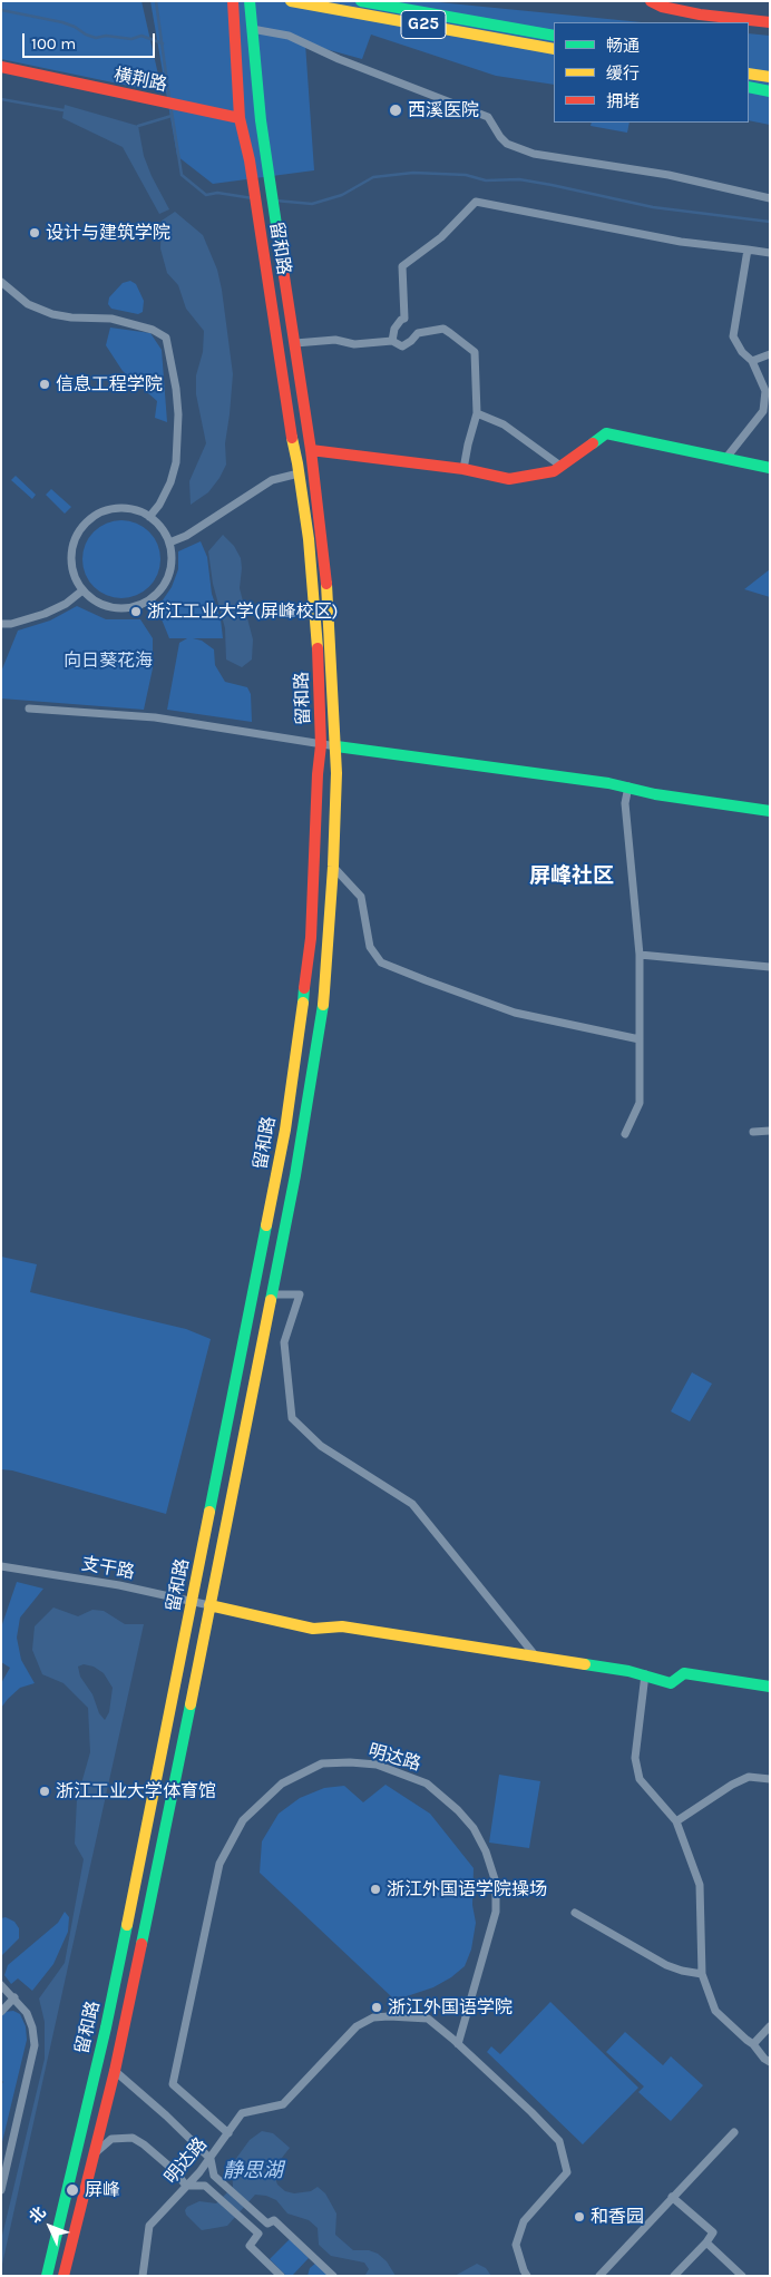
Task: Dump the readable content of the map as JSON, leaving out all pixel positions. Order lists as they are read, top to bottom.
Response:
{
  "streets": {
    "main road": ["G25", "横荆路", "留和路"],
    "street": ["支干路", "明达路"]
  },
  "crossings": [
    ["横荆路", "留和路"],
    ["留和路", "支干路"]
  ],
  "districts": ["屏峰社区"],
  "water": ["静思湖"],
  "parks": ["向日葵花海"],
  "places": [
    "西溪医院",
    "设计与建筑学院",
    "信息工程学院",
    "浙江工业大学(屏峰校区)",
    "浙江工业大学体育馆",
    "浙江外国语学院操场",
    "浙江外国语学院",
    "屏峰",
    "和香园"
  ],
  "legend": ["畅通", "缓行", "拥堵"],
  "scale_bar": "100 m",
  "north": "top left"
}
